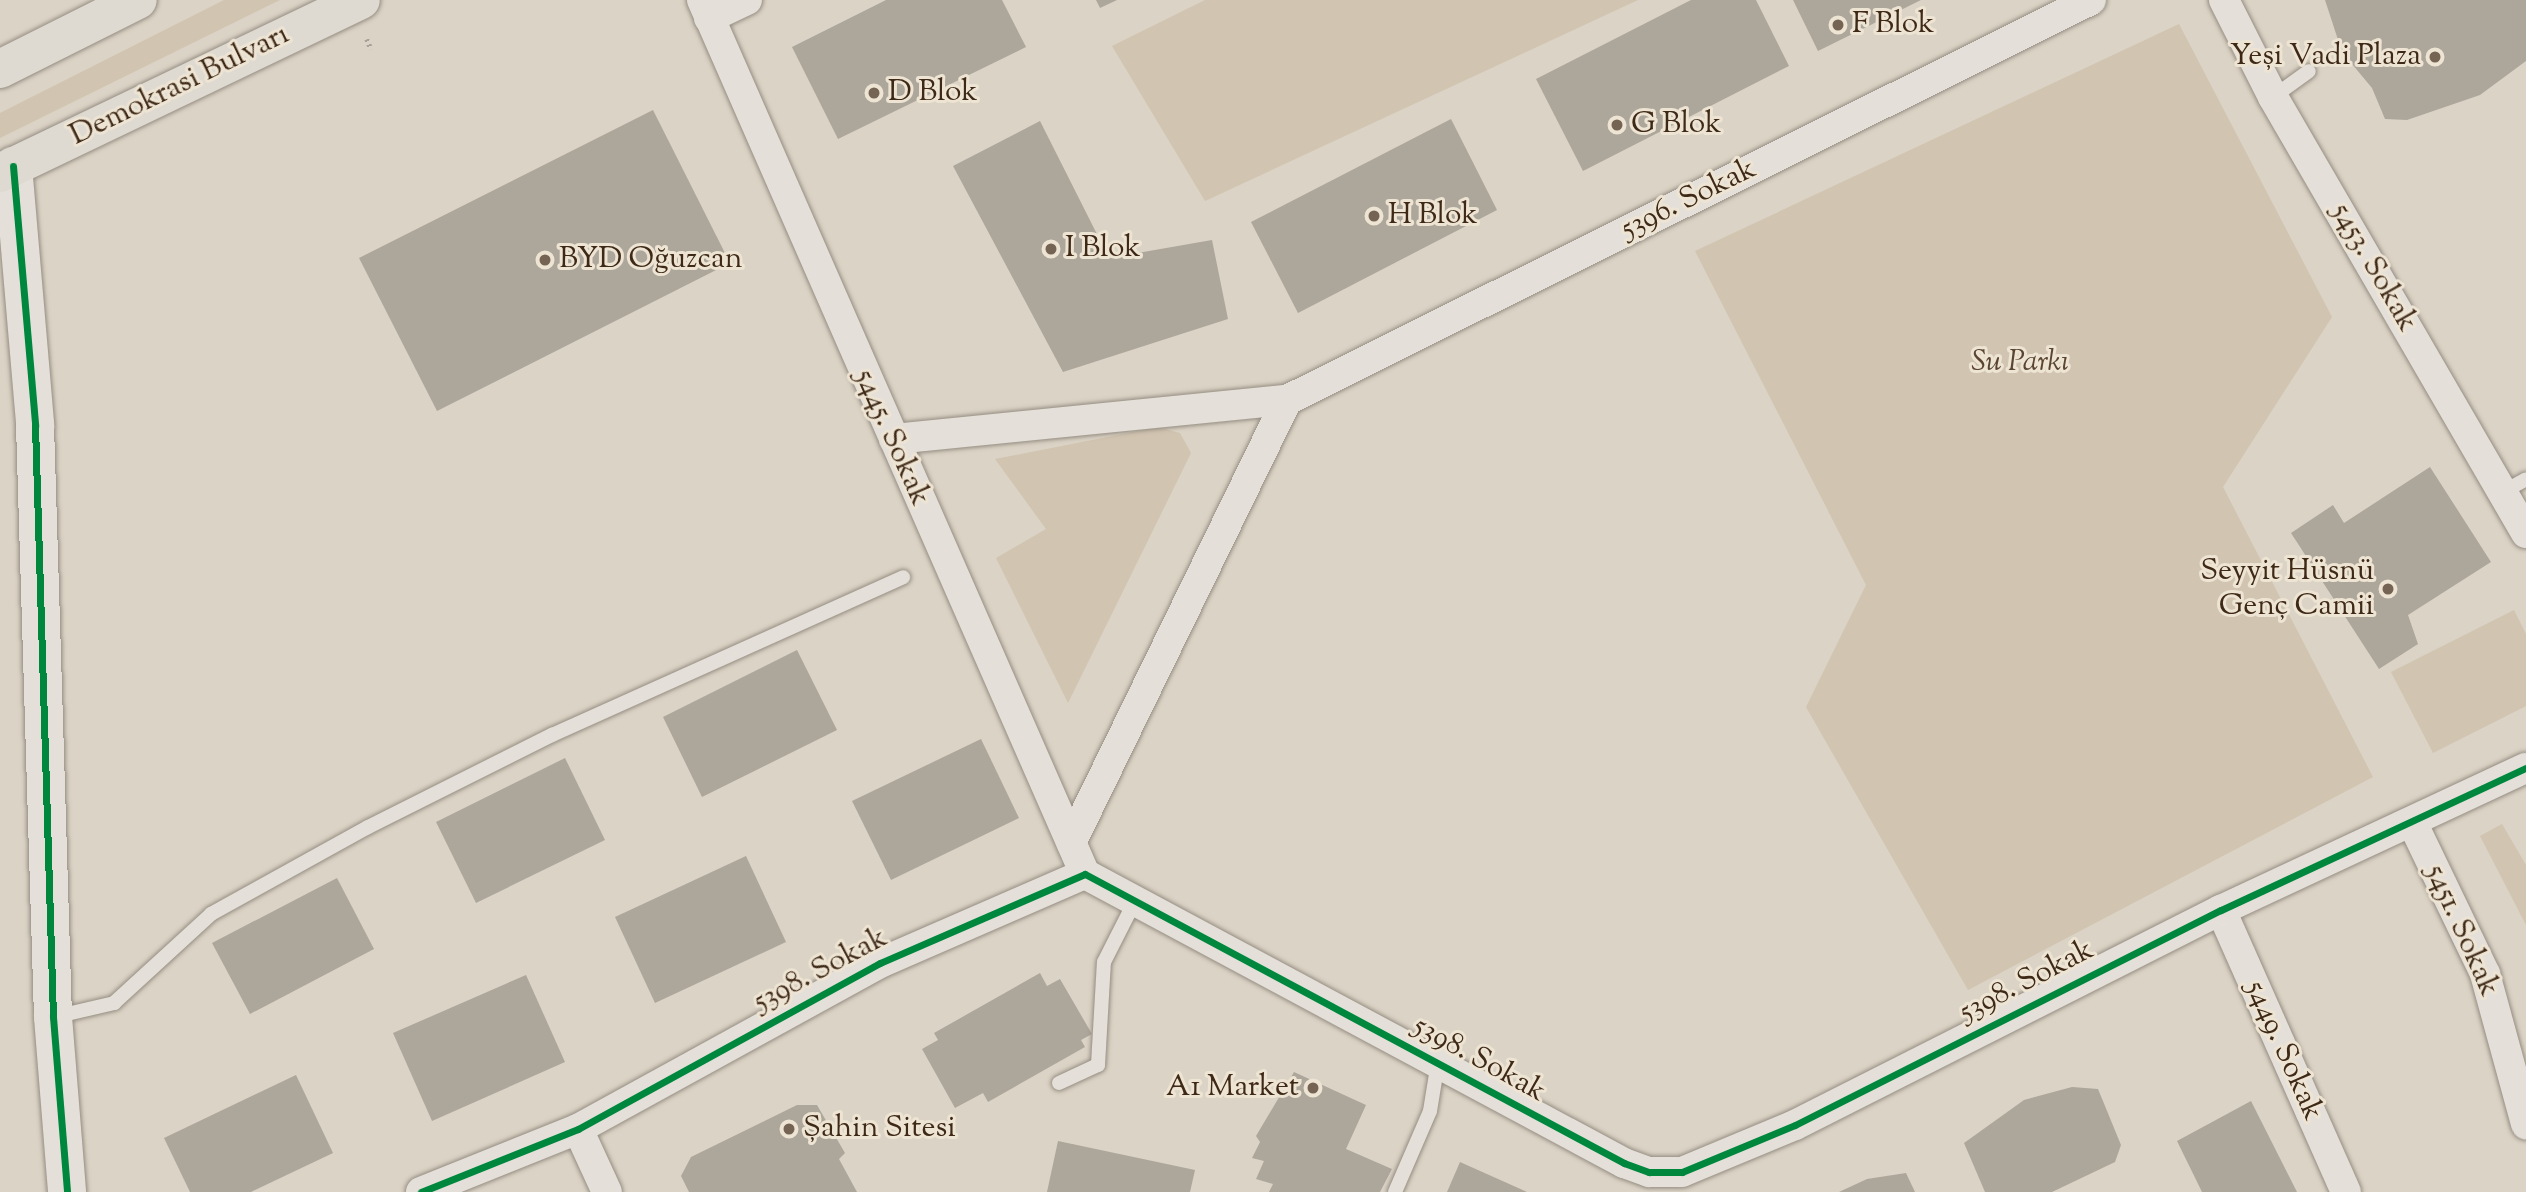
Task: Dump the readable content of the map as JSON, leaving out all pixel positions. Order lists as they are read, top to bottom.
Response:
{
  "streets": {
    "highway": ["Demokrasi Bulvarı"],
    "street": [
      "5396. Sokak",
      "5453. Sokak",
      "5445. Sokak",
      "5451. Sokak",
      "5398. Sokak",
      "5449. Sokak"
    ]
  },
  "crossings": [
    ["5445. Sokak", "5398. Sokak"],
    ["5451. Sokak", "5398. Sokak"],
    ["5398. Sokak", "5449. Sokak"]
  ],
  "parks": ["Su Parkı"],
  "places": [
    "F Blok",
    "Yeşi Vadi Plaza",
    "D Blok",
    "G Blok",
    "H Blok",
    "I Blok",
    "BYD Oğuzcan",
    "Seyyit Hüsnü Genç Camii",
    "A1 Market",
    "Şahin Sitesi"
  ]
}
